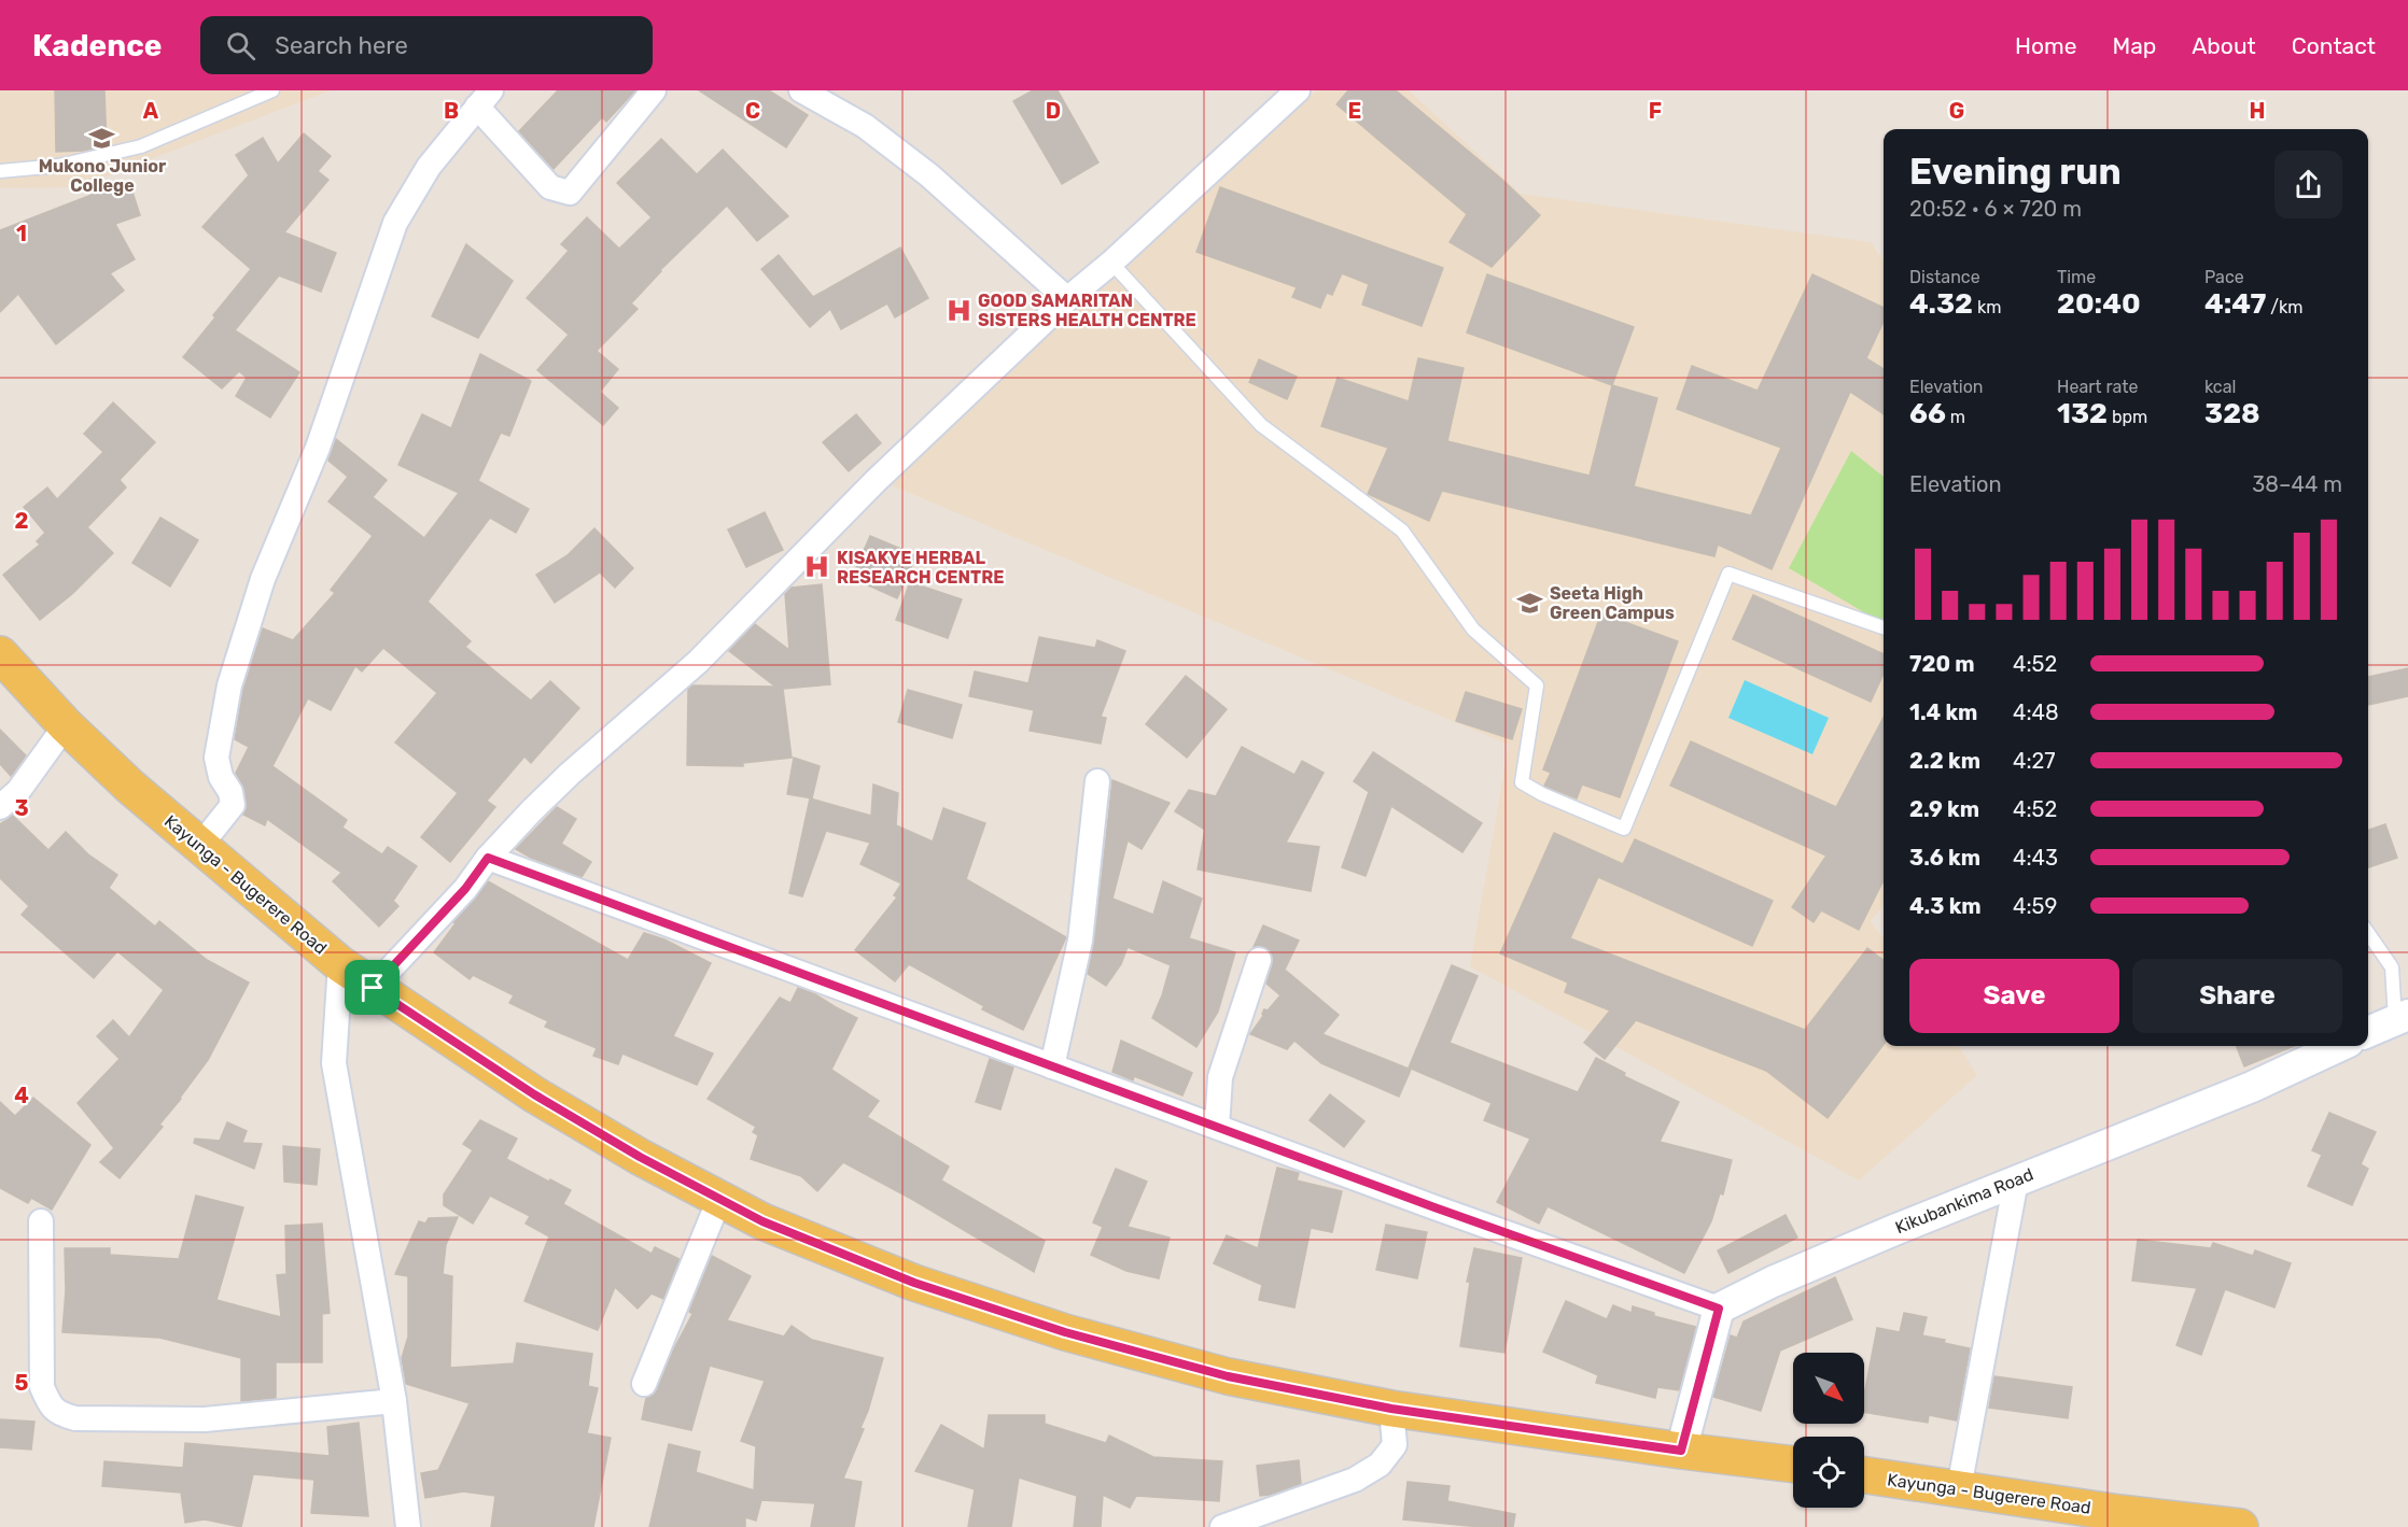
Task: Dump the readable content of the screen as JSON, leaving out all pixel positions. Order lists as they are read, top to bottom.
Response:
{
  "streets": {
    "main road": ["Kayunga - Bugerere Road"],
    "street": ["Kikubankima Road"]
  },
  "places": {
    "school or university": ["Mukono Junior College", "Seeta High Green Campus"],
    "hospital": ["GOOD SAMARITAN SISTERS HEALTH CENTRE", "KISAKYE HERBAL RESEARCH CENTRE"]
  },
  "north": "bottom right",
  "page": {
    "header": "Kadence",
    "search": "Search here",
    "nav": [
      "Home",
      "Map",
      "About",
      "Contact"
    ],
    "heading": ["Evening run", "20:52 · 6 × 720 m"],
    "stats": [
      ["Distance", "4.32 km"],
      ["Time", "20:40"],
      ["Pace", "4:47 /km"],
      ["Elevation", "66 m"],
      ["Heart rate", "132 bpm"],
      ["kcal", "328"]
    ],
    "chart": ["Elevation", "38–44 m"],
    "list": [
      {
        "name": "720 m",
        "note": "4:52"
      },
      {
        "name": "1.4 km",
        "note": "4:48"
      },
      {
        "name": "2.2 km",
        "note": "4:27"
      },
      {
        "name": "2.9 km",
        "note": "4:52"
      },
      {
        "name": "3.6 km",
        "note": "4:43"
      },
      {
        "name": "4.3 km",
        "note": "4:59"
      }
    ],
    "buttons": ["Save", "Share"]
  },
  "grid": {
    "columns": [
      "A",
      "B",
      "C",
      "D",
      "E",
      "F",
      "G",
      "H"
    ],
    "rows": [
      "1",
      "2",
      "3",
      "4",
      "5"
    ]
  }
}
